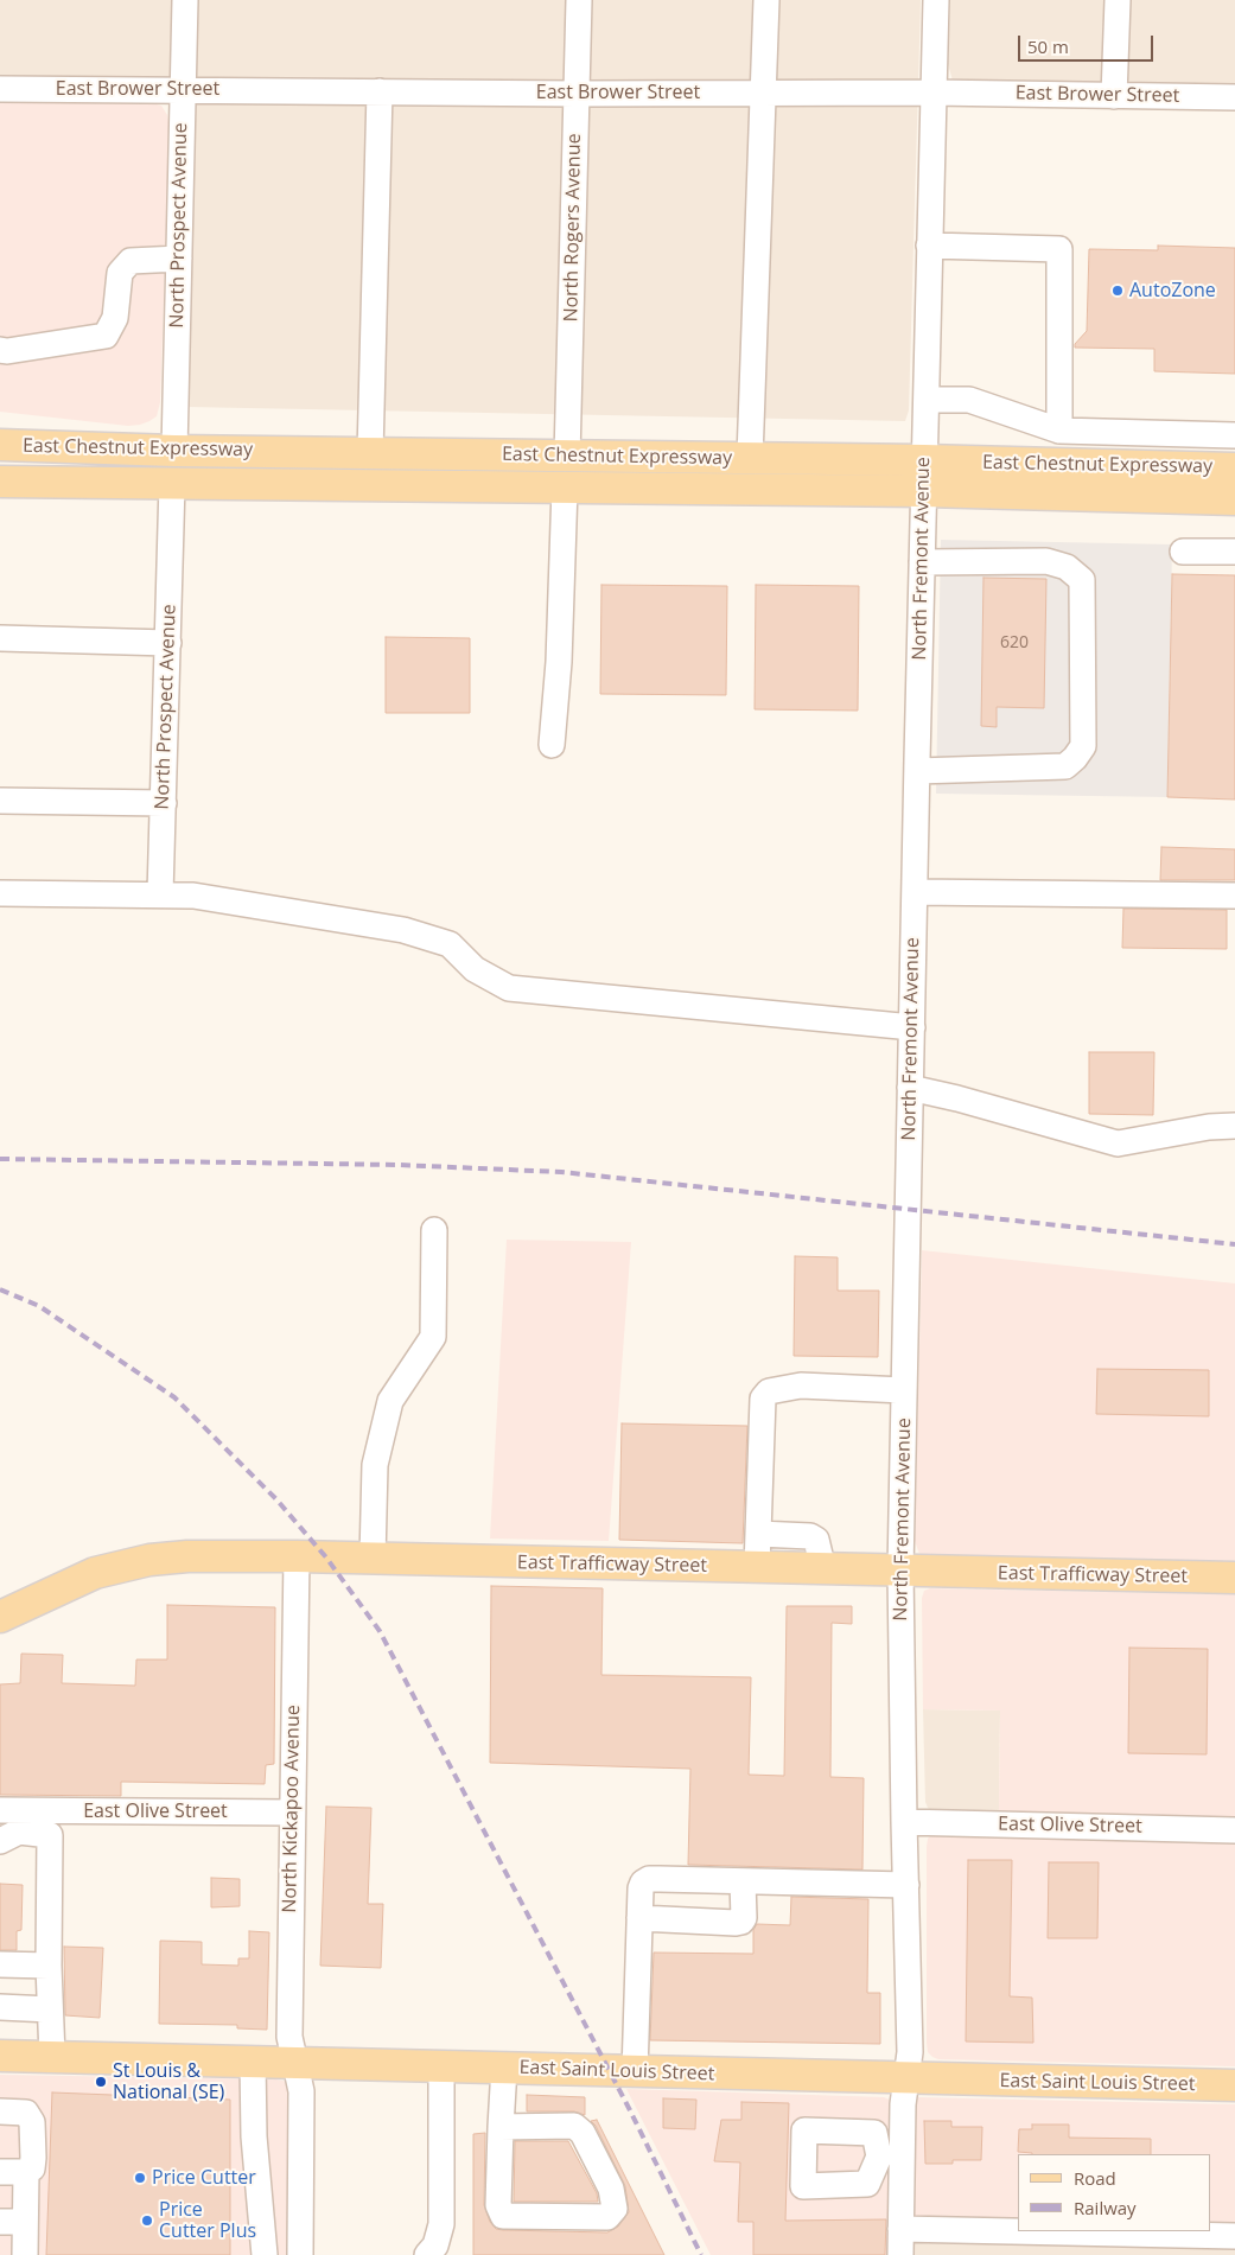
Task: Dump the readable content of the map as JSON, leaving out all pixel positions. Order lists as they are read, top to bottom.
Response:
{
  "streets": {
    "main road": ["East Chestnut Expressway", "East Trafficway Street", "East Saint Louis Street"],
    "street": [
      "East Brower Street",
      "North Prospect Avenue",
      "North Rogers Avenue",
      "North Fremont Avenue",
      "North Kickapoo Avenue",
      "East Olive Street"
    ]
  },
  "crossings": [
    ["East Brower Street", "North Prospect Avenue"],
    ["East Brower Street", "North Rogers Avenue"],
    ["East Brower Street", "North Fremont Avenue"],
    ["North Prospect Avenue", "East Chestnut Expressway"],
    ["North Rogers Avenue", "East Chestnut Expressway"],
    ["East Chestnut Expressway", "North Fremont Avenue"],
    ["North Fremont Avenue", "East Trafficway Street"],
    ["North Fremont Avenue", "East Olive Street"],
    ["North Fremont Avenue", "East Saint Louis Street"],
    ["East Trafficway Street", "North Kickapoo Avenue"],
    ["North Kickapoo Avenue", "East Olive Street"],
    ["North Kickapoo Avenue", "East Saint Louis Street"]
  ],
  "places": [
    "AutoZone",
    "St Louis & National (SE)",
    "Price Cutter",
    "Price Cutter Plus"
  ],
  "house_numbers": ["620"],
  "legend": ["Road", "Railway"],
  "scale_bar": "50 m"
}
